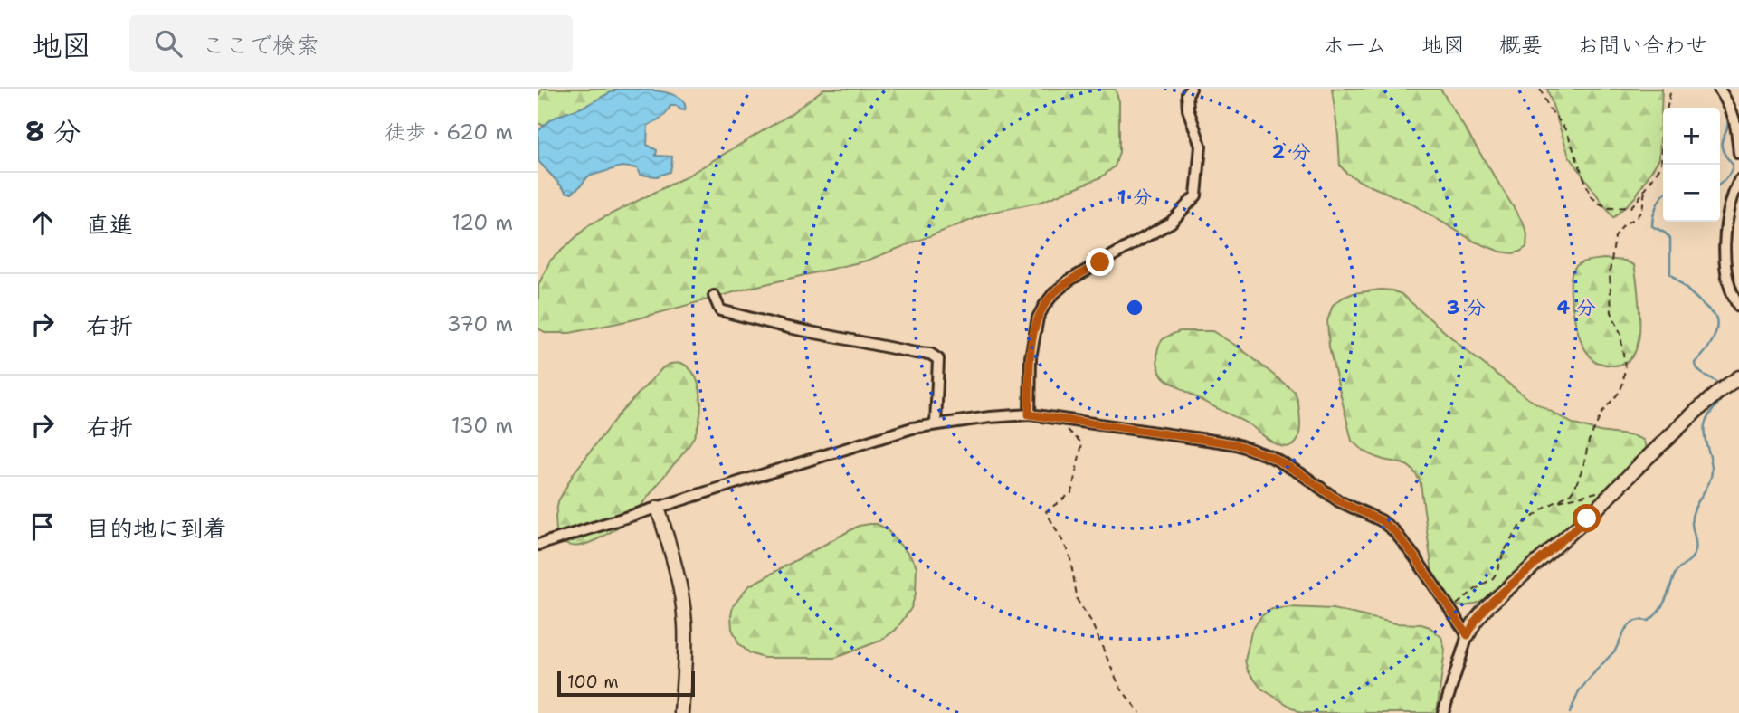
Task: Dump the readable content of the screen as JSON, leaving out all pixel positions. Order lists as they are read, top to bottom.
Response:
{
  "scale_bar": "100 m",
  "page": {
    "header": "地図",
    "search": "ここで検索",
    "nav": [
      "ホーム",
      "地図",
      "概要",
      "お問い合わせ"
    ],
    "heading": ["8 分", "徒歩 · 620 m"],
    "map_buttons": ["+", "−"],
    "list": [
      ["直進", "120 m"],
      ["右折", "370 m"],
      ["右折", "130 m"],
      "目的地に到着"
    ],
    "scale": "100 m"
  },
  "rings": [
    "2 分",
    "1 分",
    "3 分",
    "4 分"
  ]
}
